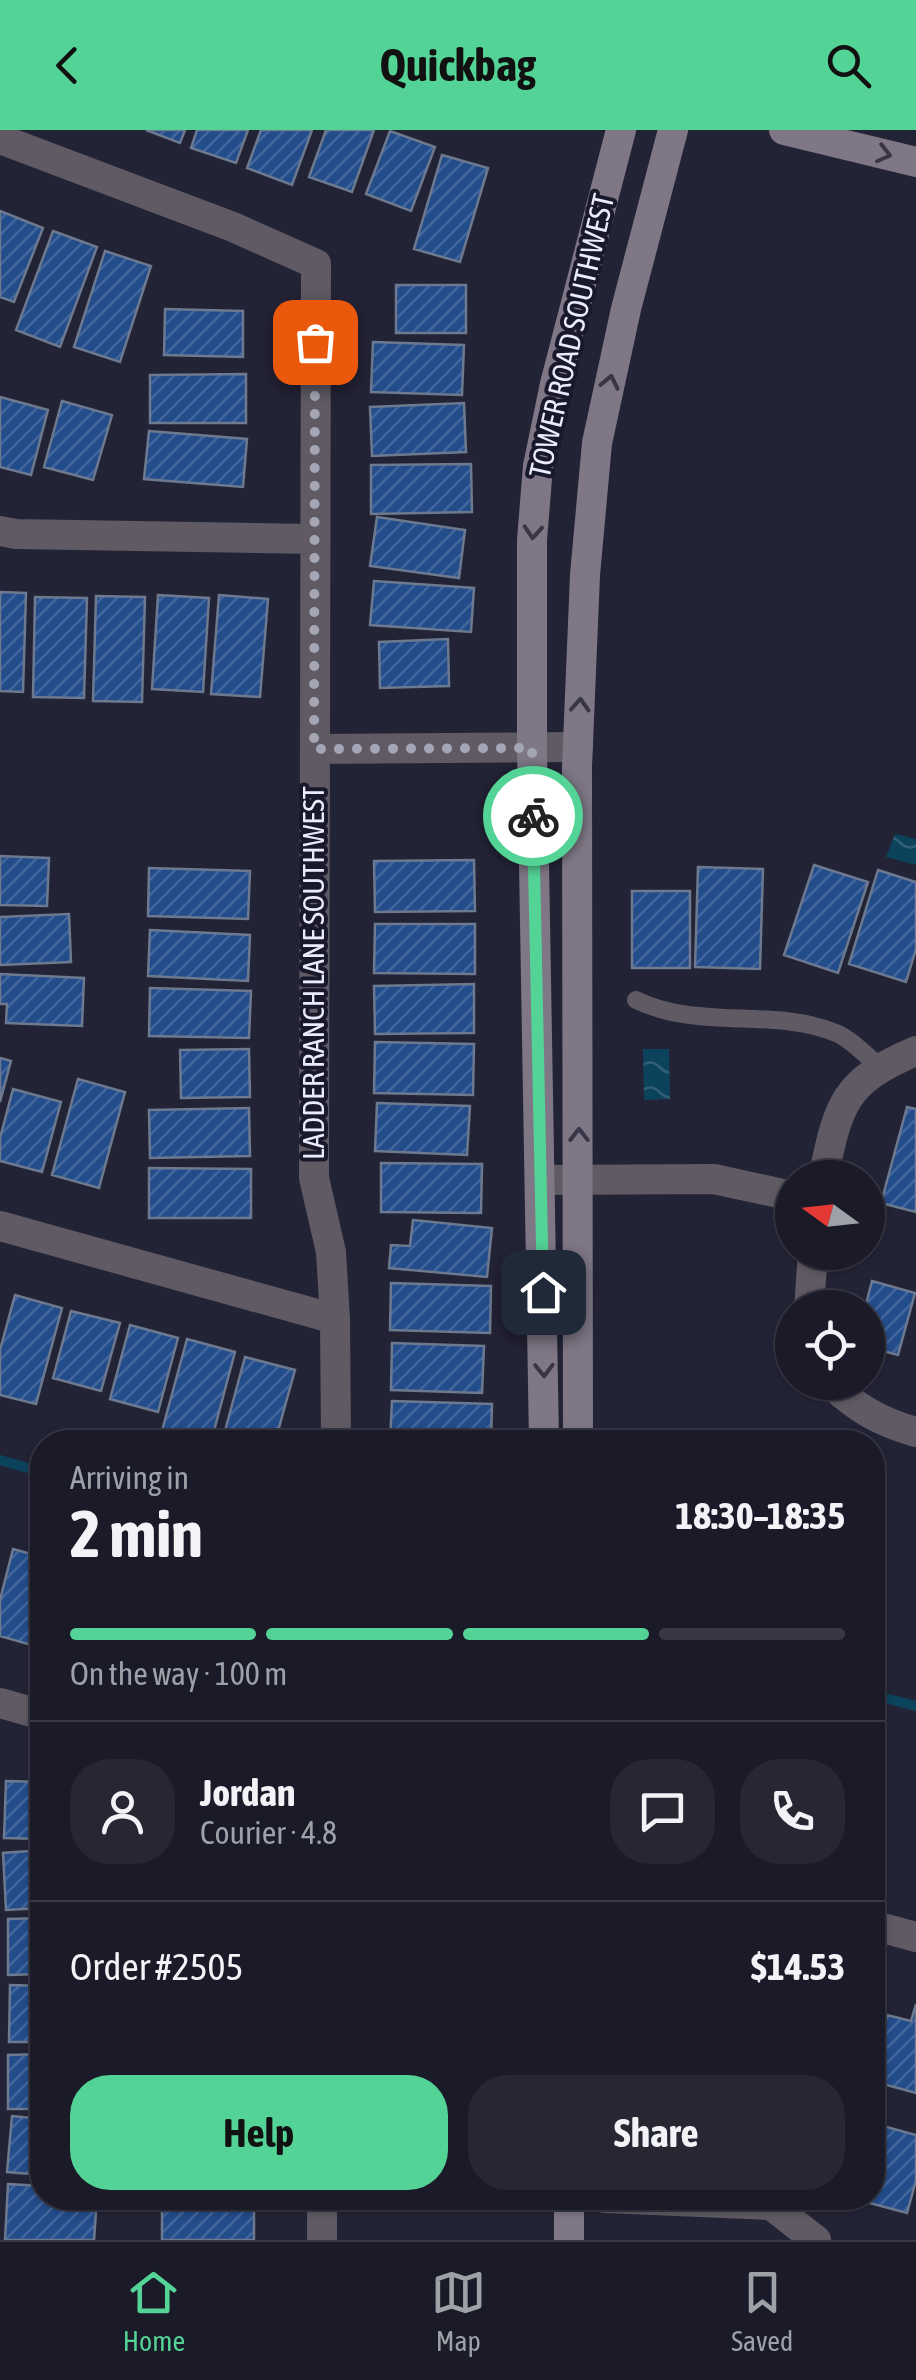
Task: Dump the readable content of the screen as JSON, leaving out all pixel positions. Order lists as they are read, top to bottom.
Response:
{
  "streets": {
    "street": ["TOWER ROAD SOUTHWEST", "LADDER RANCH LANE SOUTHWEST"]
  },
  "north": "left",
  "page": {
    "header": "Quickbag",
    "heading": ["2 min", "Arriving in", "18:30–18:35"],
    "panel": [
      "Jordan",
      "Courier · 4.8",
      "Order #2505",
      "$14.53"
    ],
    "bar": "On the way · 100 m",
    "buttons": ["Help", "Share"],
    "tabs": ["Home", "Map", "Saved"]
  }
}
